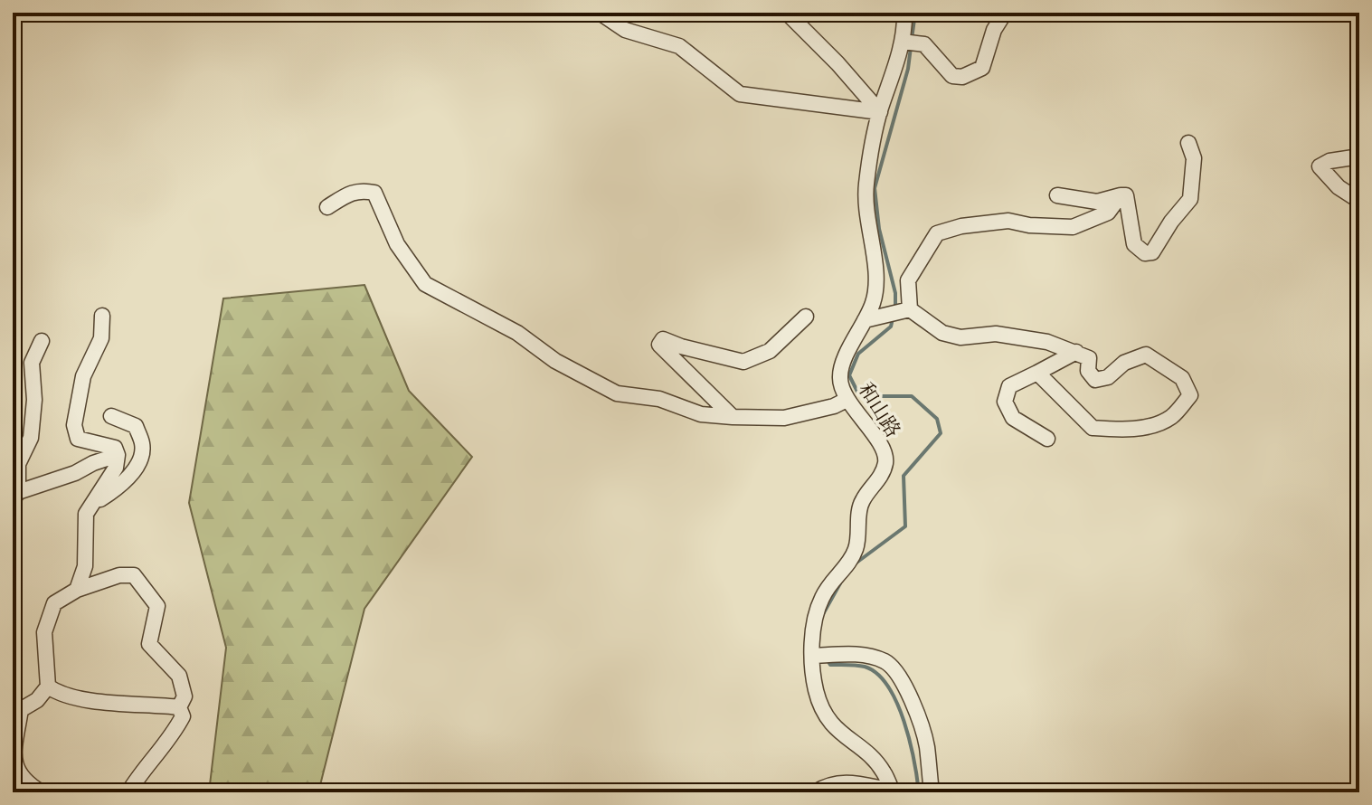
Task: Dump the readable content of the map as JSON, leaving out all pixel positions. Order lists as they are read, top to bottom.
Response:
{
  "streets": {
    "street": ["和山路"]
  }
}
